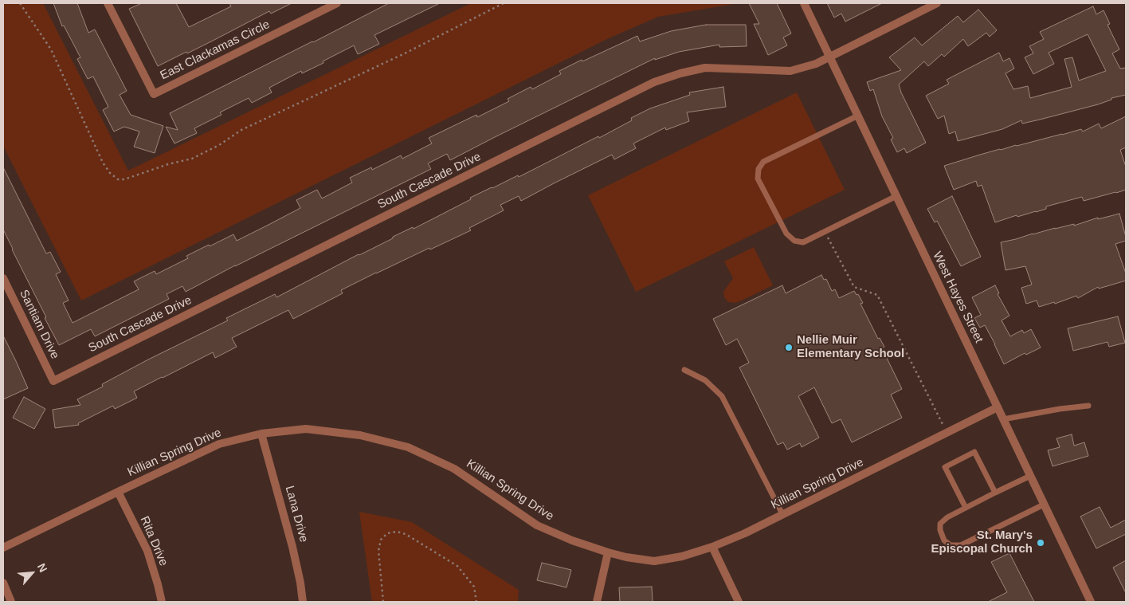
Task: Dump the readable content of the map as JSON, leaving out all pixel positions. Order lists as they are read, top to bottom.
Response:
{
  "streets": {
    "street": [
      "East Clackamas Circle",
      "South Cascade Drive",
      "West Hayes Street",
      "Santiam Drive",
      "Killian Spring Drive",
      "Lana Drive",
      "Rita Drive"
    ]
  },
  "crossings": [
    ["South Cascade Drive", "West Hayes Street"],
    ["South Cascade Drive", "Santiam Drive"],
    ["West Hayes Street", "Killian Spring Drive"],
    ["Killian Spring Drive", "Lana Drive"],
    ["Killian Spring Drive", "Rita Drive"]
  ],
  "places": ["Nellie Muir Elementary School", "St. Mary's Episcopal Church"],
  "north": "top right"
}
